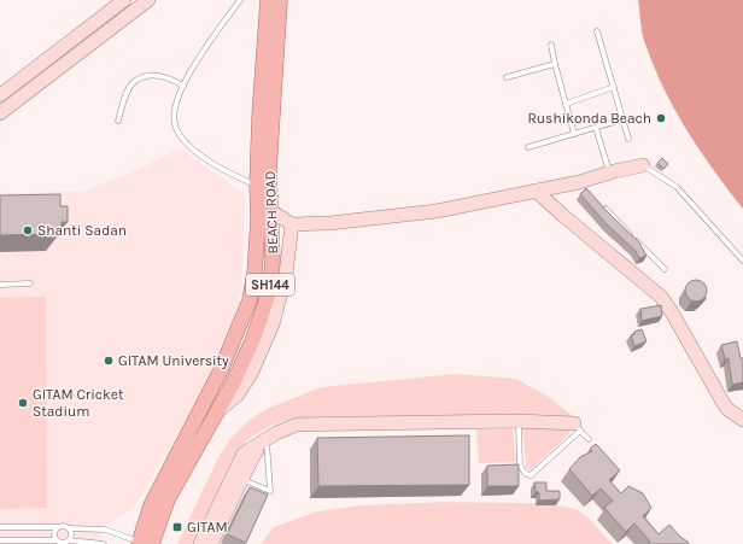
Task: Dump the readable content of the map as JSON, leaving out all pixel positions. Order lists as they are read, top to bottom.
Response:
{
  "streets": {
    "main road": ["BEACH ROAD", "SH144"]
  },
  "crossings": [
    ["BEACH ROAD", "SH144"]
  ],
  "places": {
    "other": [
      "Rushikonda Beach",
      "Shanti Sadan",
      "GITAM University",
      "GITAM Cricket Stadium"
    ],
    "transit": ["GITAM"]
  }
}
